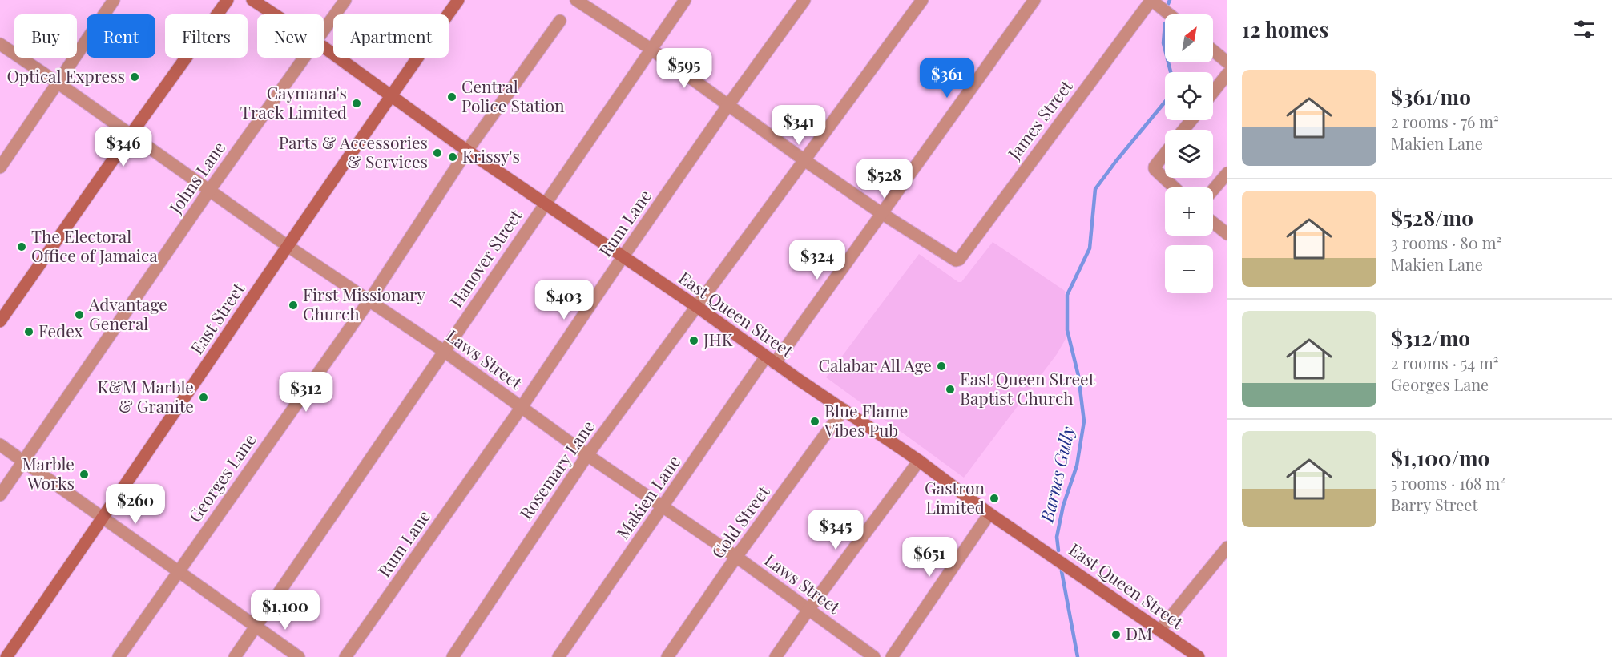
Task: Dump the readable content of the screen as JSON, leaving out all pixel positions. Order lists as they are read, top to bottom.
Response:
{
  "streets": {
    "main road": ["East Queen Street", "East Street"],
    "street": [
      "James Street",
      "Johns Lane",
      "Rum Lane",
      "Hanover Street",
      "Laws Street",
      "Rosemary Lane",
      "Georges Lane",
      "Makien Lane",
      "Gold Street"
    ]
  },
  "crossings": [
    ["James Street", "Makien Lane"],
    ["Johns Lane", "Laws Street"],
    ["Rum Lane", "East Queen Street"],
    ["Rum Lane", "Laws Street"],
    ["Hanover Street", "East Queen Street"],
    ["Hanover Street", "Laws Street"],
    ["East Queen Street", "East Street"],
    ["East Queen Street", "Rosemary Lane"],
    ["East Queen Street", "Georges Lane"],
    ["East Queen Street", "Makien Lane"],
    ["East Queen Street", "Gold Street"],
    ["East Street", "Laws Street"],
    ["Laws Street", "Rosemary Lane"],
    ["Laws Street", "Georges Lane"],
    ["Laws Street", "Makien Lane"],
    ["Laws Street", "Gold Street"]
  ],
  "water": ["Barnes Gully"],
  "places": [
    "Optical Express",
    "Central Police Station",
    "Caymana's Track Limited",
    "Parts & Accessories & Services",
    "Krissy's",
    "The Electoral Office of Jamaica",
    "First Missionary Church",
    "Advantage General",
    "Fedex",
    "JHK",
    "Calabar All Age",
    "East Queen Street Baptist Church",
    "K&M Marble & Granite",
    "Blue Flame Vibes Pub",
    "Marble Works",
    "Gastron Limited",
    "DM"
  ],
  "north": "top right",
  "page": {
    "heading": "12 homes",
    "map_buttons": ["+", "−"],
    "chip": [
      "Buy",
      "Rent",
      "Filters",
      "New",
      "Apartment"
    ],
    "price": [
      "$595",
      "$361",
      "$341",
      "$346",
      "$528",
      "$324",
      "$403",
      "$312",
      "$260",
      "$345",
      "$651",
      "$1,100"
    ],
    "list": [
      {
        "name": "$361/mo",
        "note": "2 rooms · 76 m² · Makien Lane"
      },
      {
        "name": "$528/mo",
        "note": "3 rooms · 80 m² · Makien Lane"
      },
      {
        "name": "$312/mo",
        "note": "2 rooms · 54 m² · Georges Lane"
      },
      {
        "name": "$1,100/mo",
        "note": "5 rooms · 168 m² · Barry Street"
      }
    ]
  }
}
